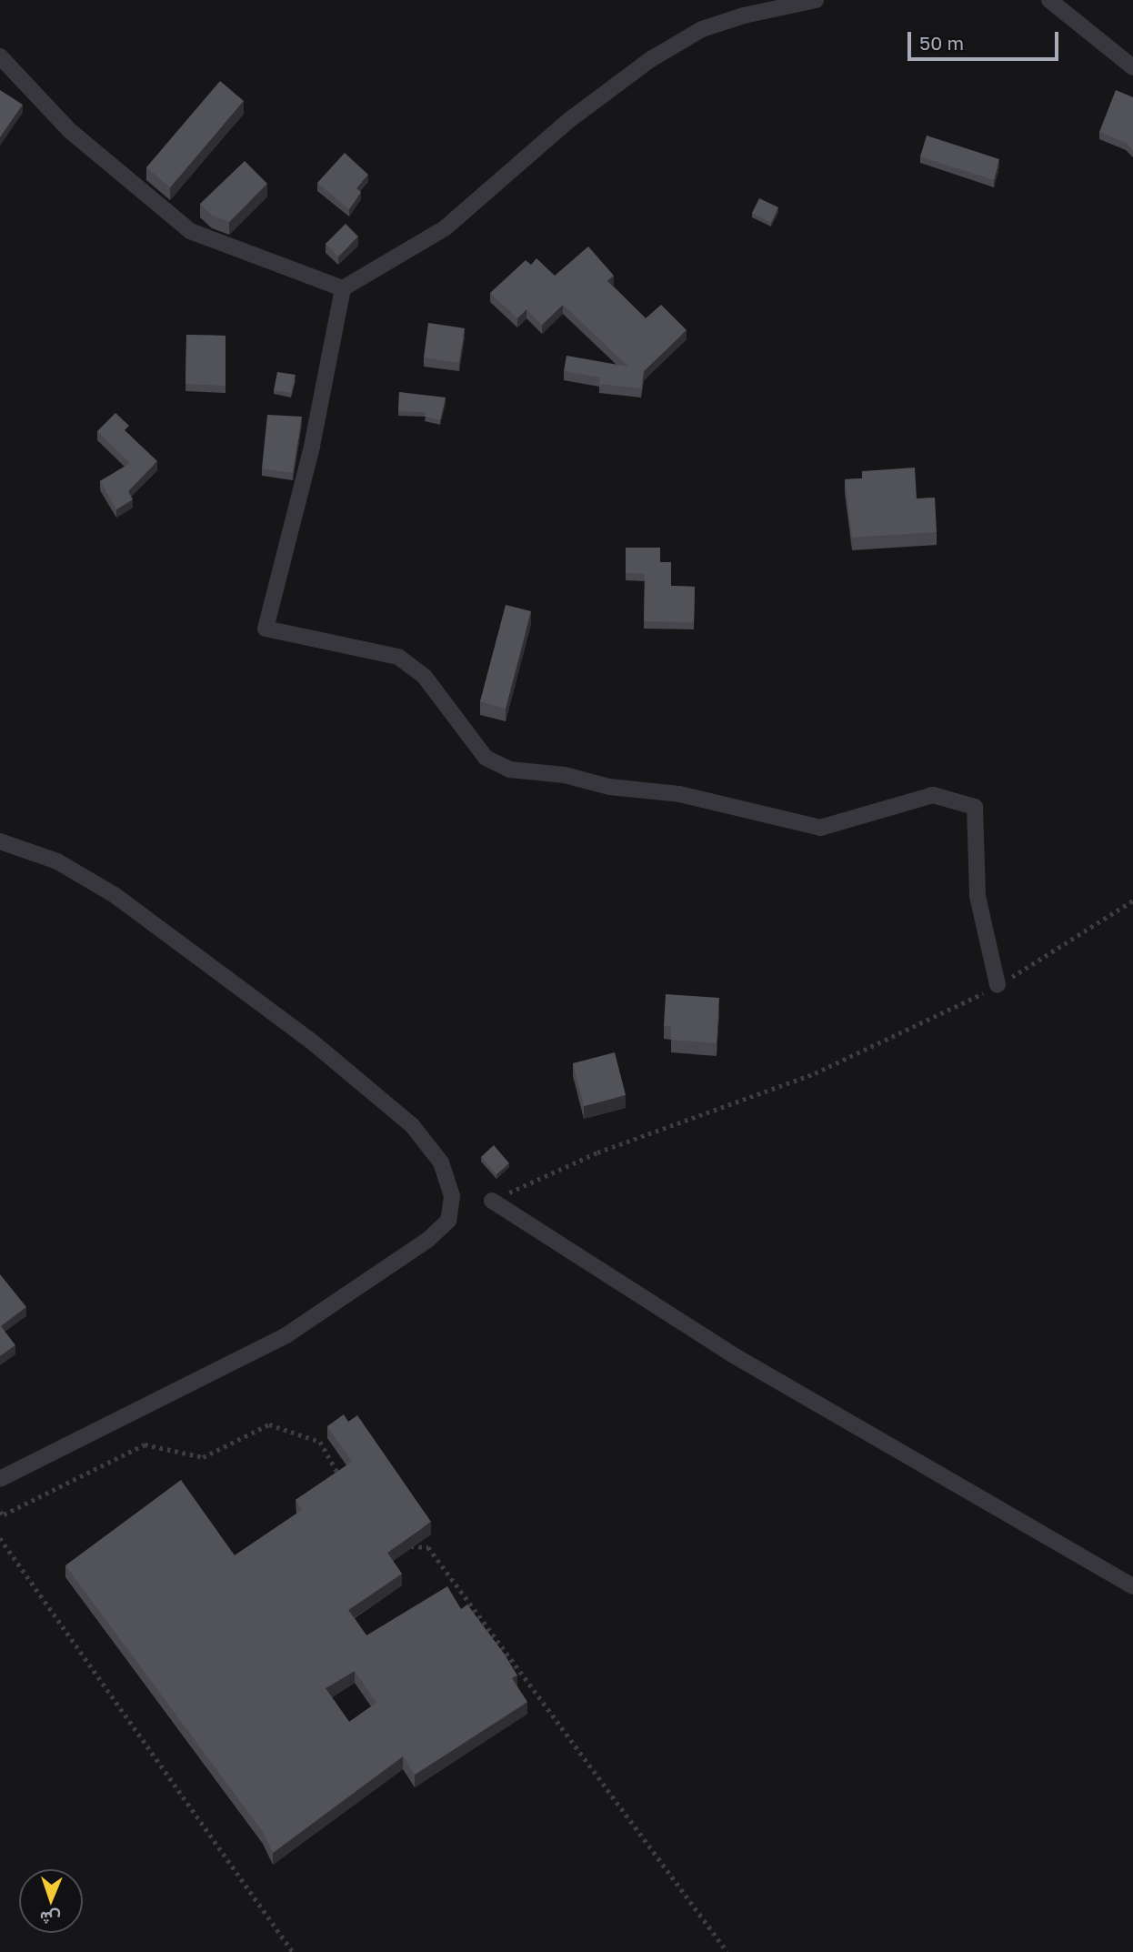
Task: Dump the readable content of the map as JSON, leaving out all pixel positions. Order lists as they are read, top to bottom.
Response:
{
  "scale_bar": "50 m",
  "north": "bottom"
}
